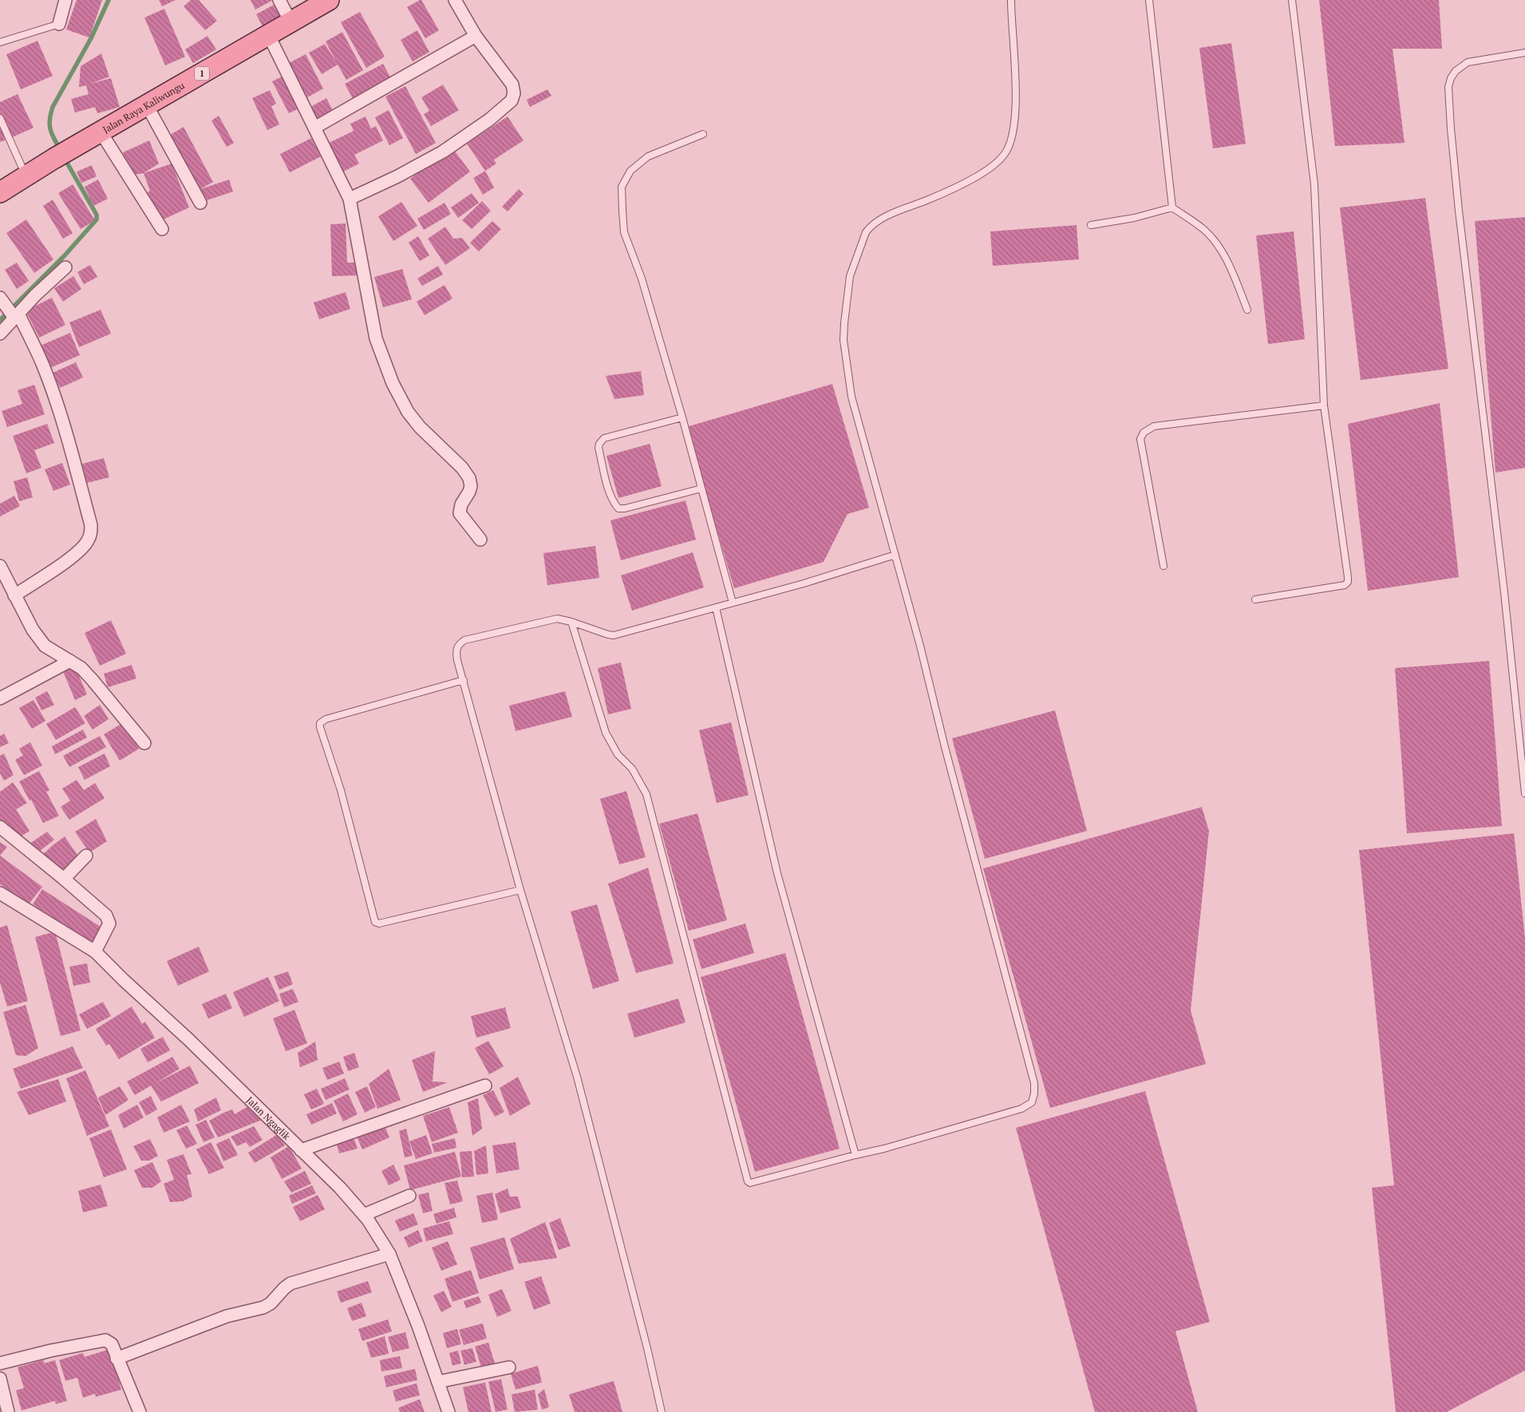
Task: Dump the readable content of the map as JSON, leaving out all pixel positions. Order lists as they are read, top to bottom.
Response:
{
  "streets": {
    "main road": ["1", "Jalan Raya Kaliwungu"],
    "street": ["Jalan Ngaglik"]
  }
}
